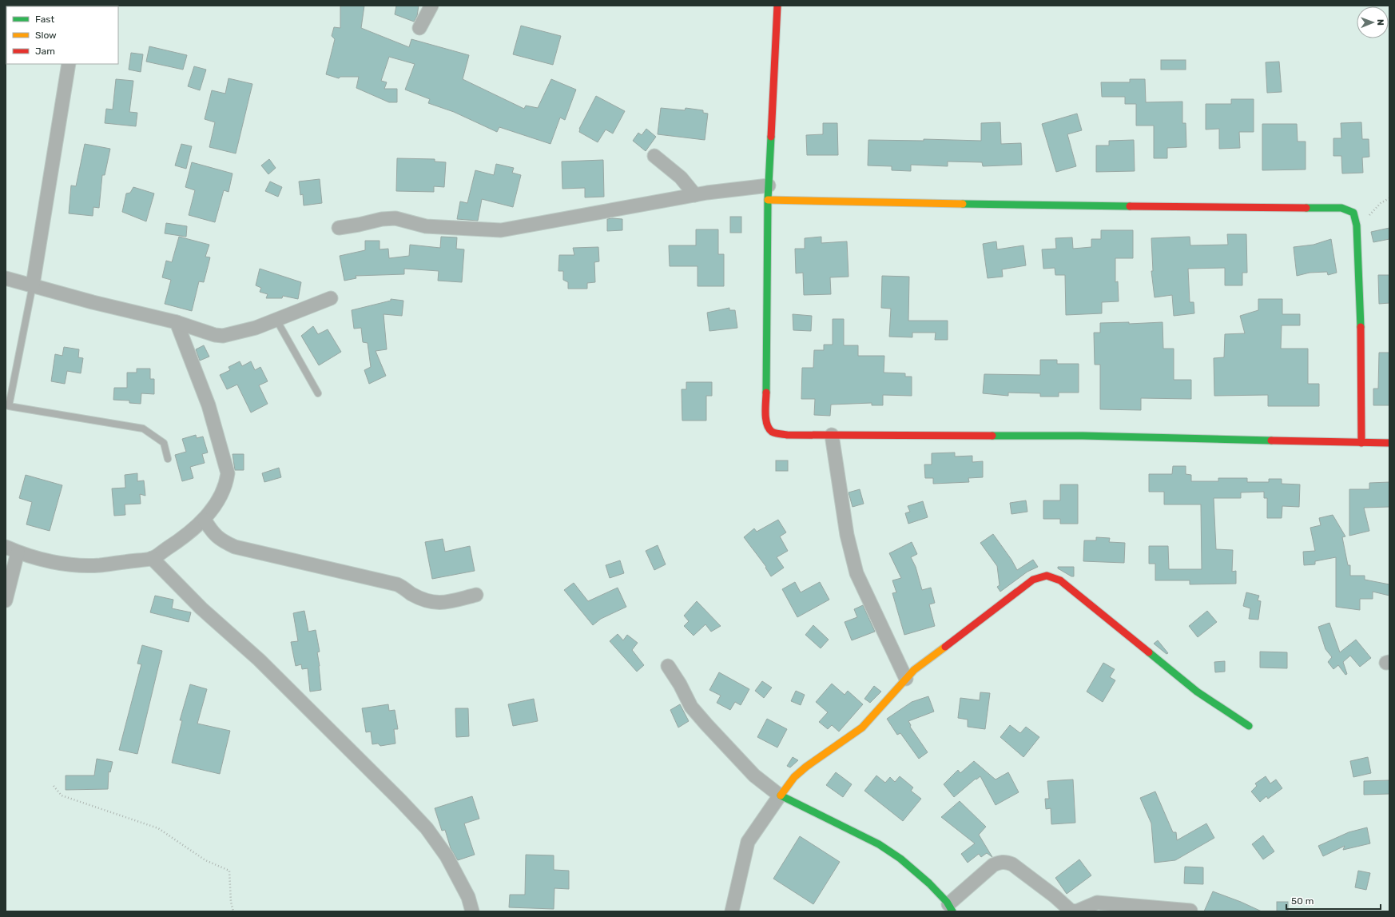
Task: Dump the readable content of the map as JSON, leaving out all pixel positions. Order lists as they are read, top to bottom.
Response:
{
  "legend": ["Fast", "Slow", "Jam"],
  "scale_bar": "50 m",
  "north": "right"
}
